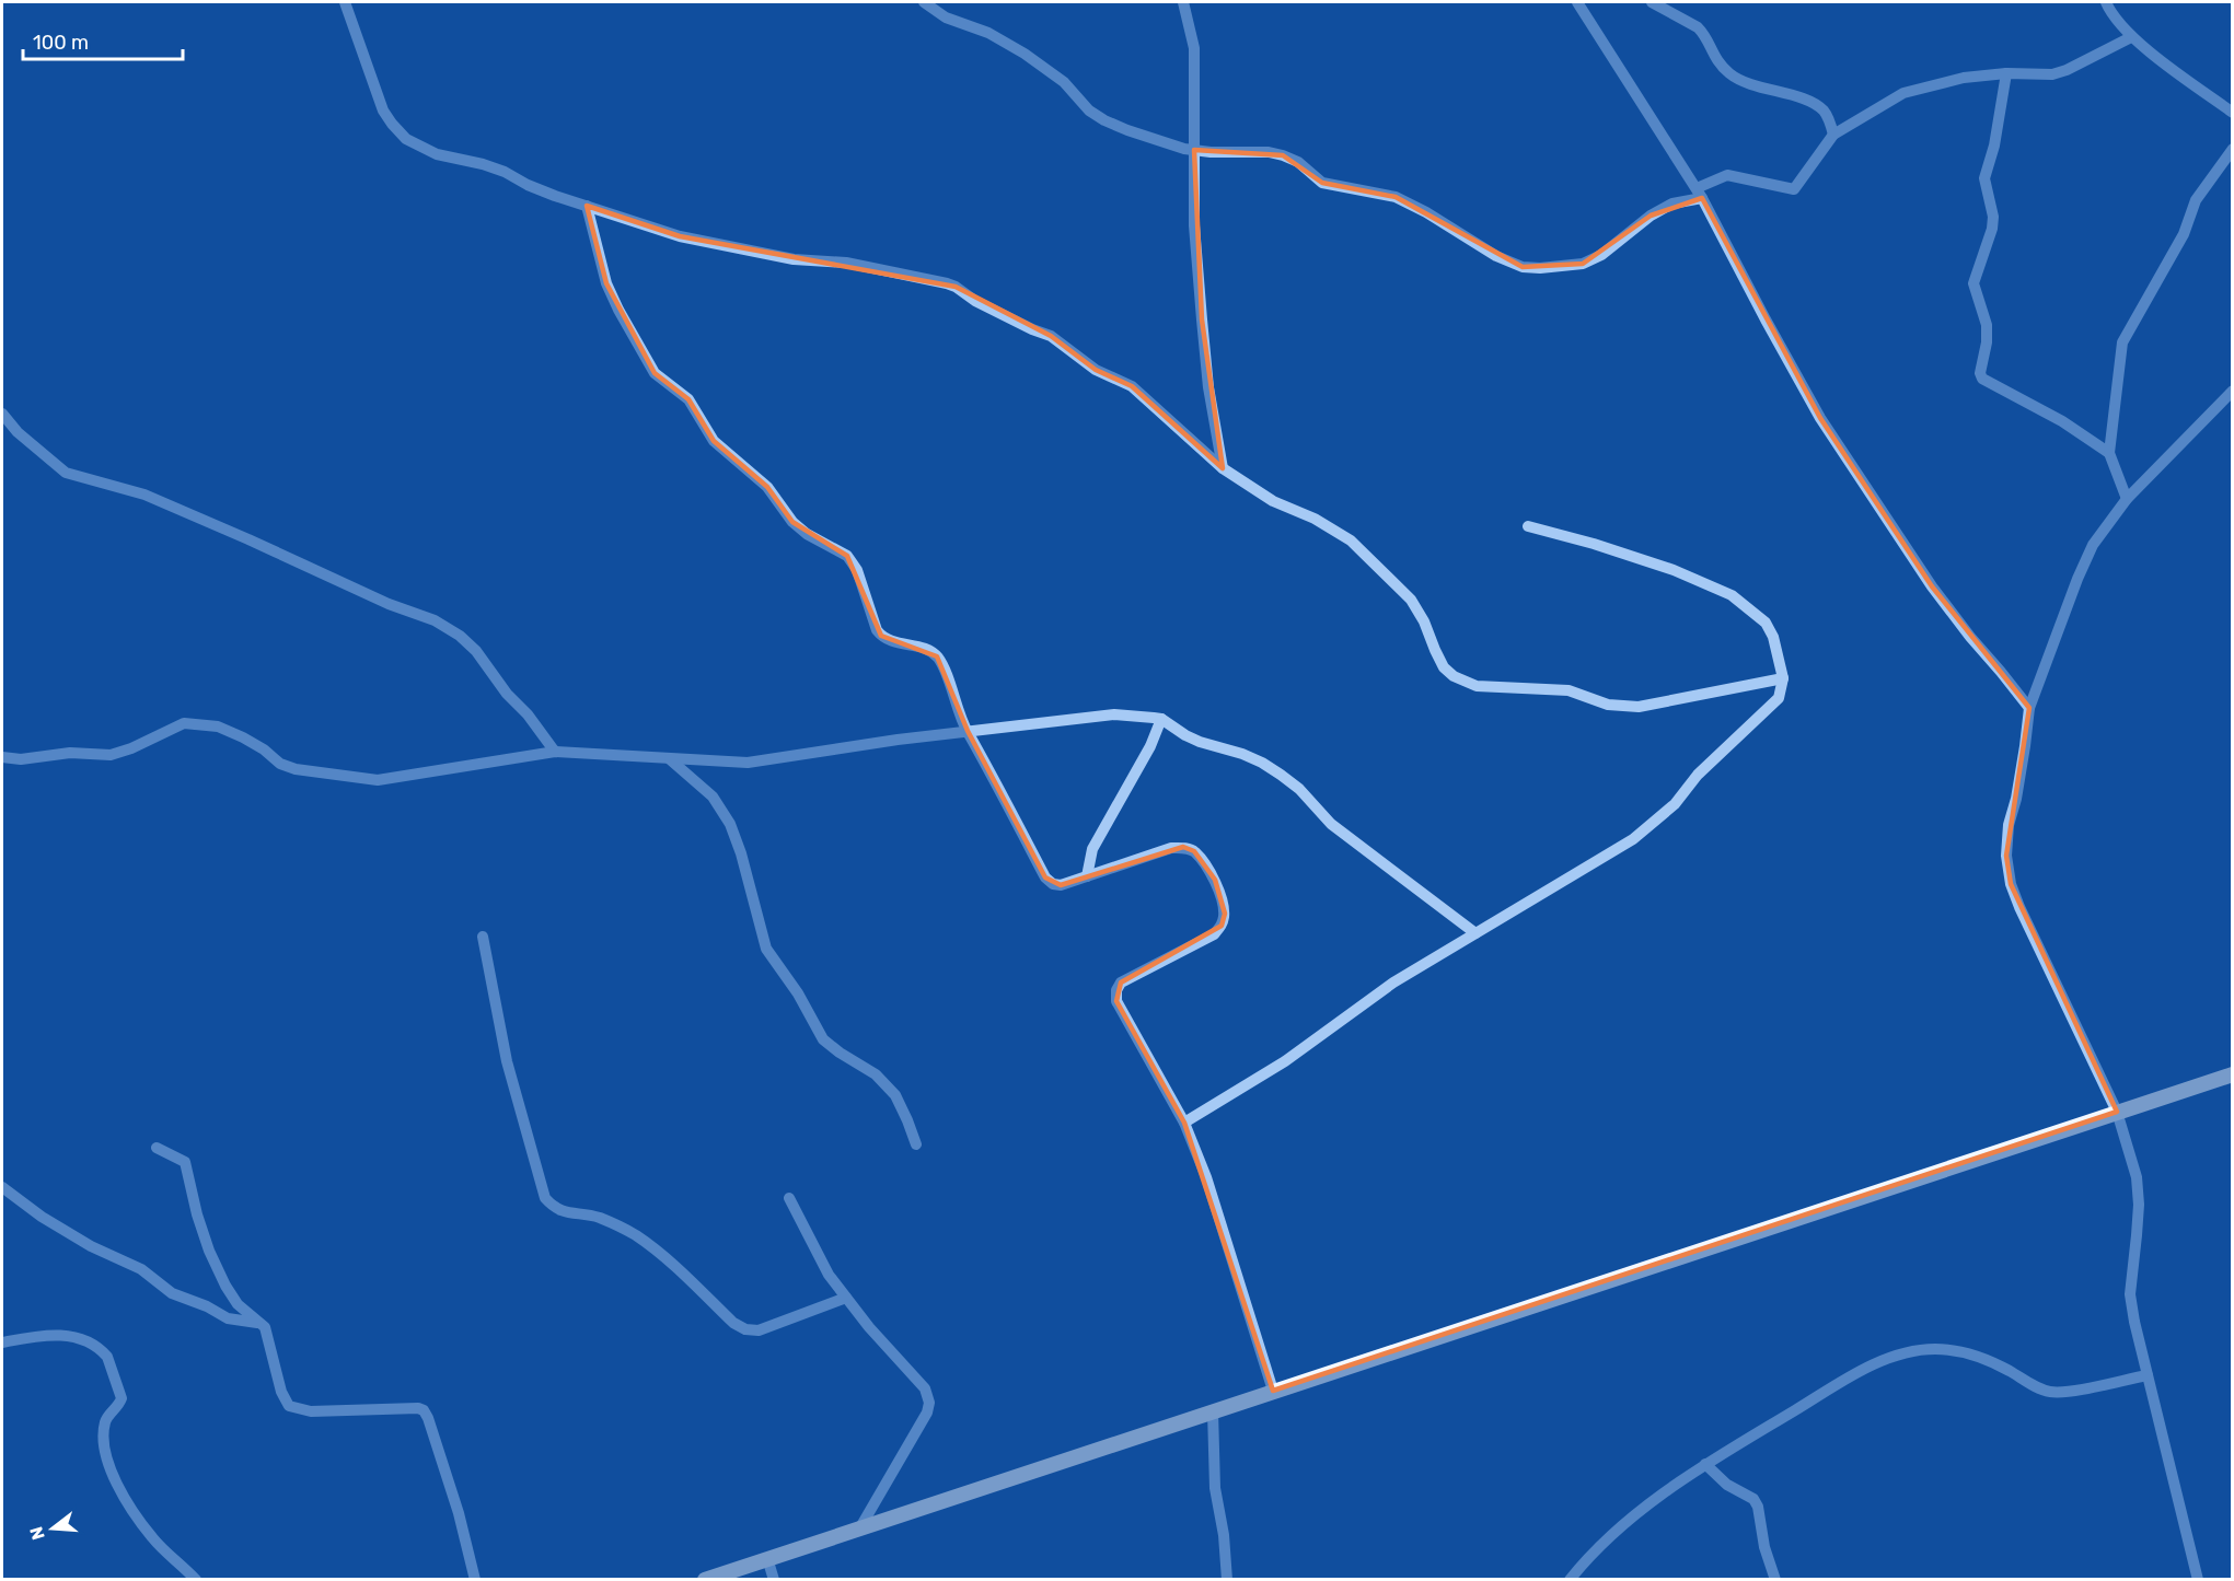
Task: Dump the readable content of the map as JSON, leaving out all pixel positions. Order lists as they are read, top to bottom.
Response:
{
  "scale_bar": "100 m",
  "north": "left"
}
